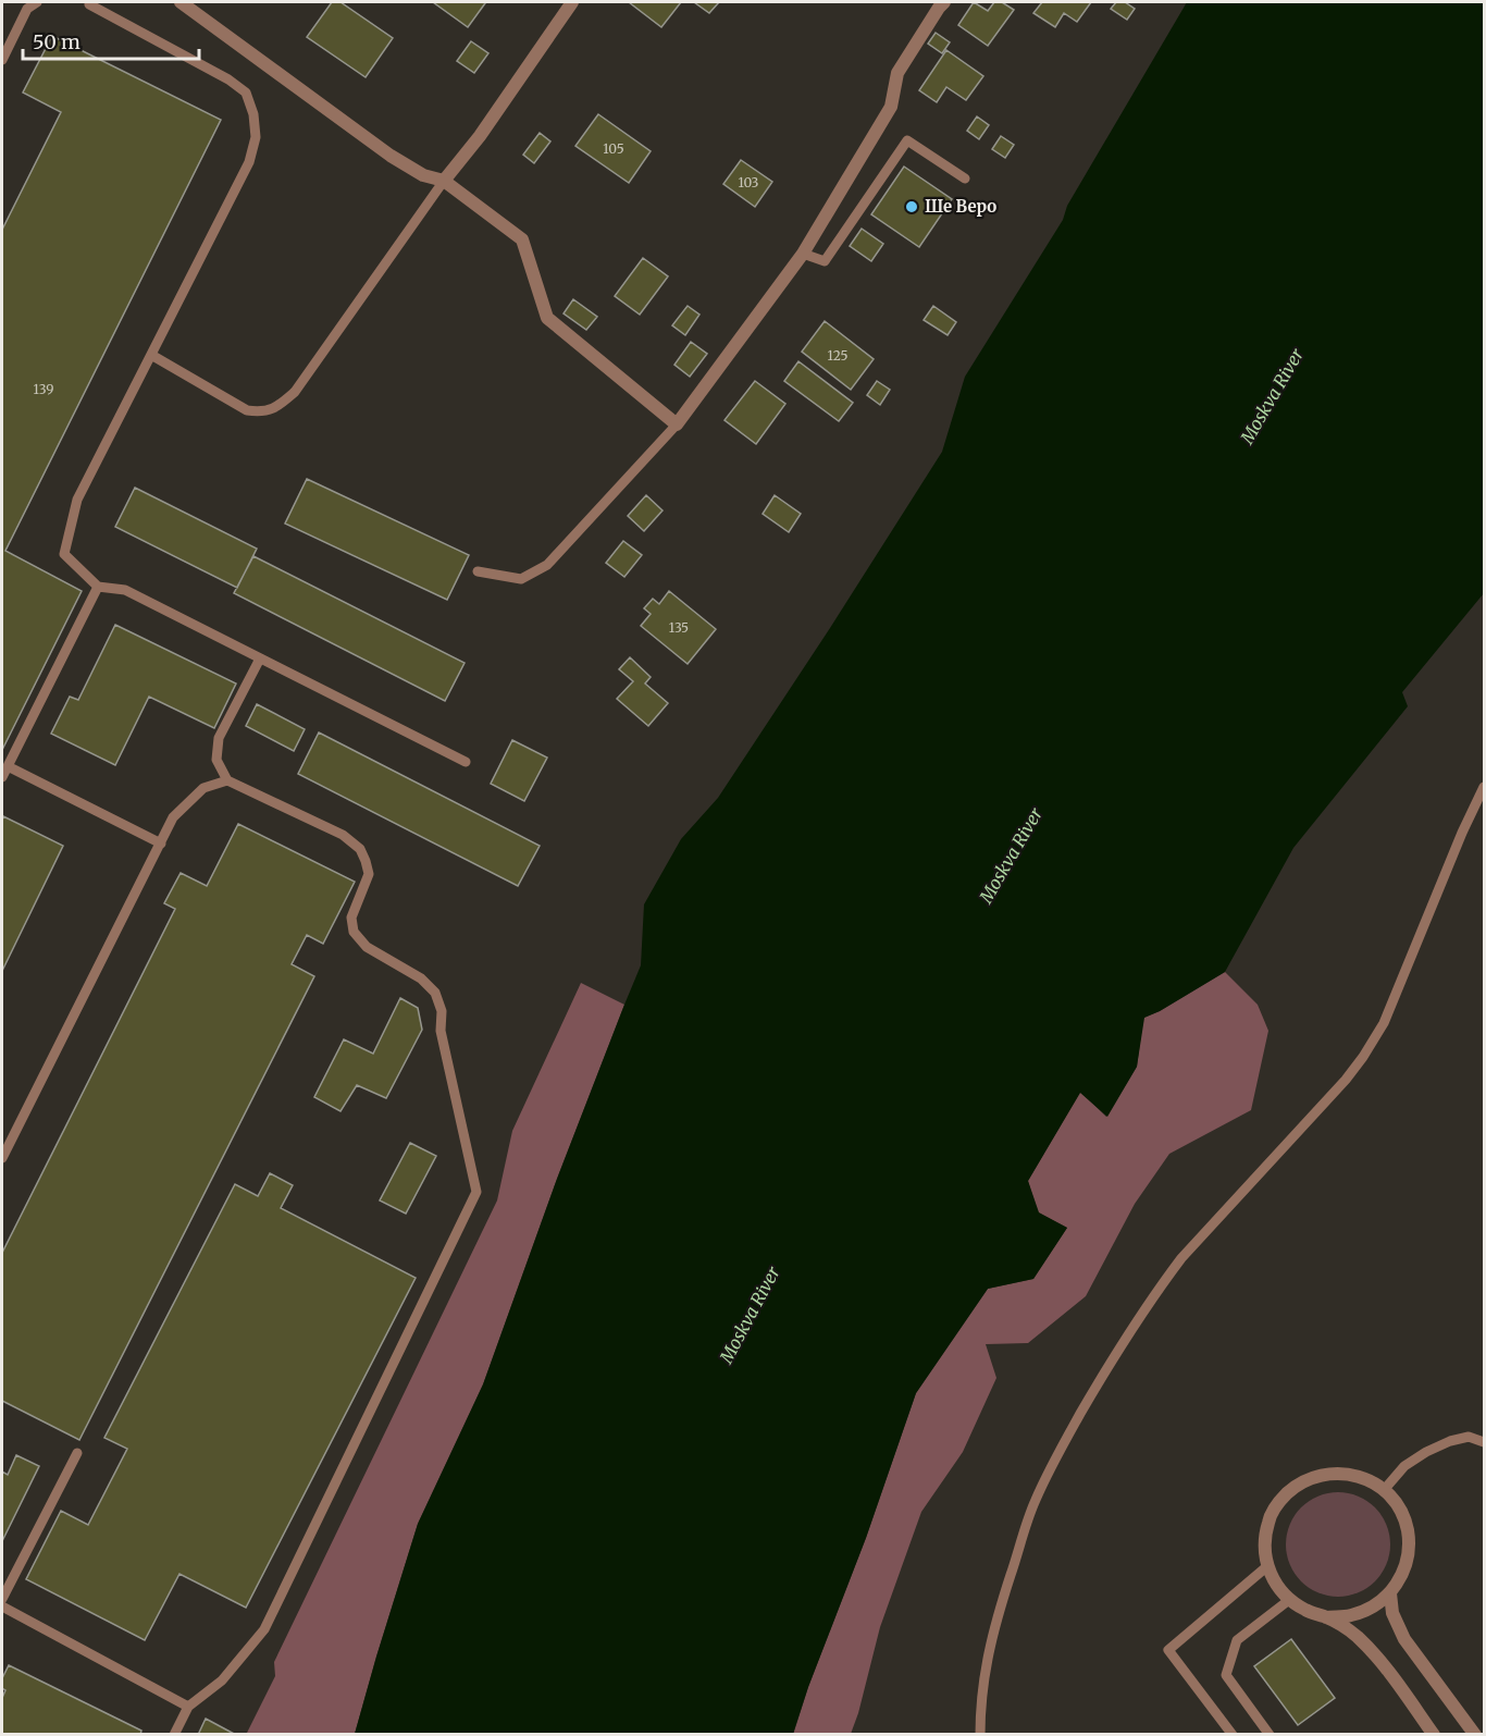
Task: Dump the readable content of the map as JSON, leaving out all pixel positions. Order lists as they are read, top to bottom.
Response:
{
  "water": ["Moskva River"],
  "places": ["Ше Веро"],
  "house_numbers": [
    "105",
    "103",
    "125",
    "139",
    "135"
  ],
  "scale_bar": "50 m"
}
